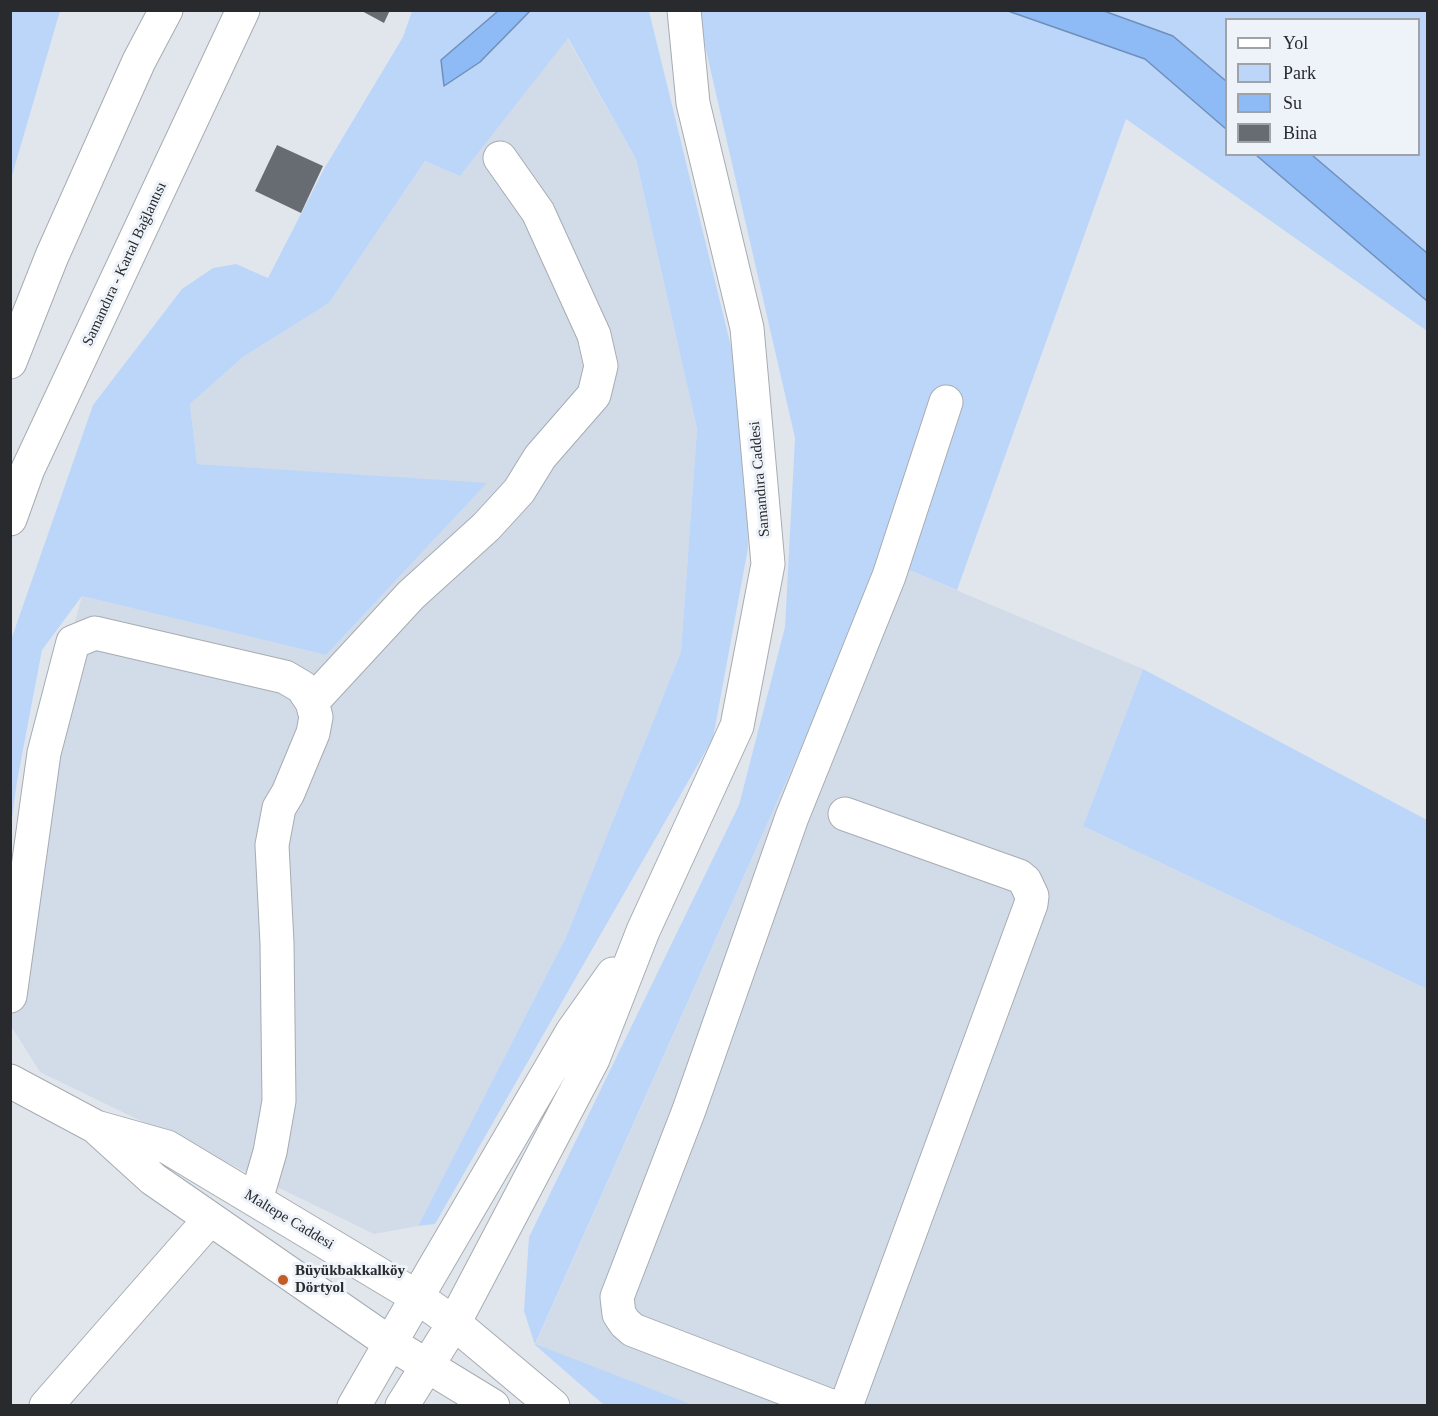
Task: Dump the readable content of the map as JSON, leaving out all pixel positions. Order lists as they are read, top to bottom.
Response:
{
  "streets": {
    "main road": ["Samandıra - Kartal Bağlantısı", "Samandıra Caddesi", "Maltepe Caddesi"]
  },
  "places": ["Büyükbakkalköy Dörtyol"],
  "legend": [
    "Yol",
    "Park",
    "Su",
    "Bina"
  ]
}
